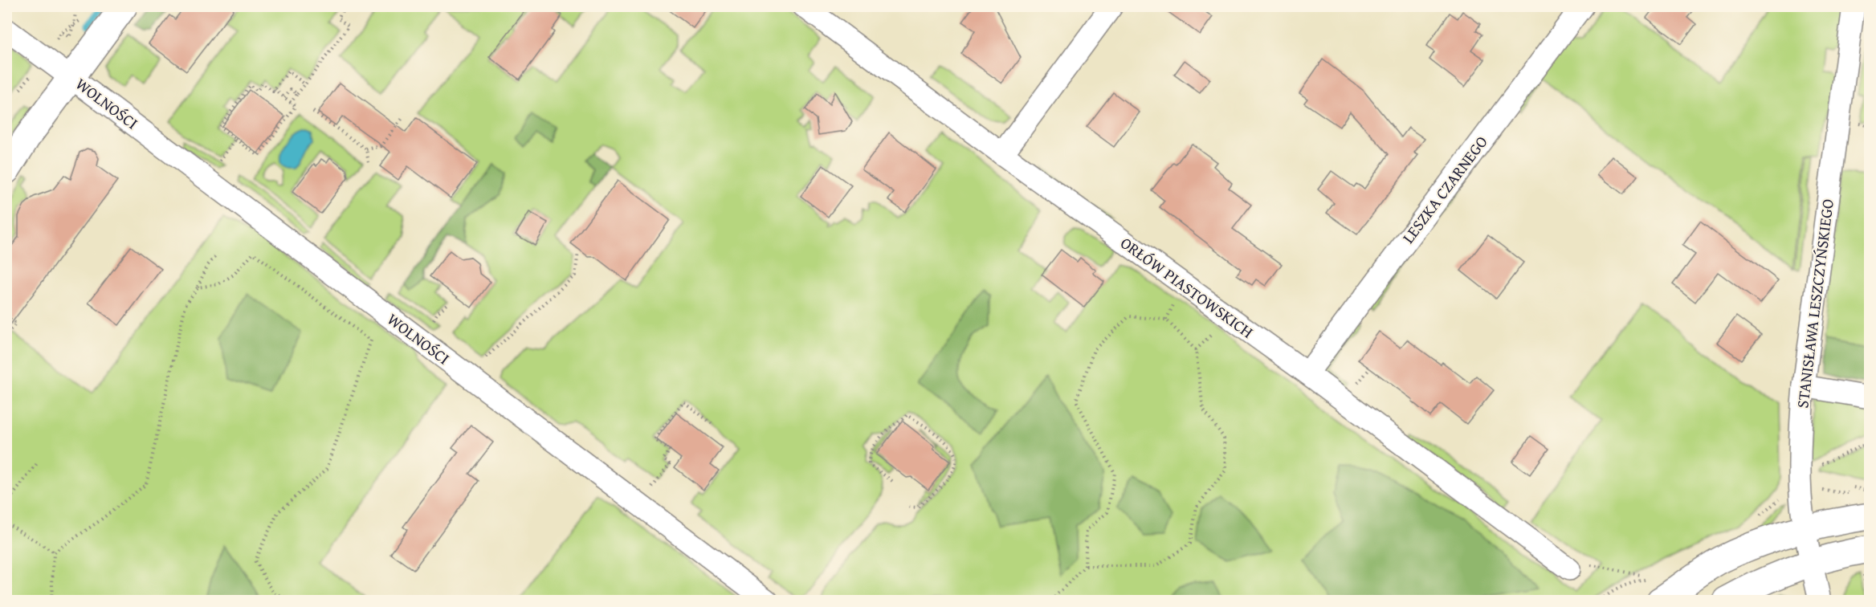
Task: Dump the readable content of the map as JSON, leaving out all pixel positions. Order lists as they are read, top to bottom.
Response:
{
  "streets": {
    "street": [
      "WOLNOŚCI",
      "LESZKA CZARNEGO",
      "ORŁÓW PIASTOWSKICH",
      "STANISŁAWA LESZCZYŃSKIEGO"
    ]
  },
  "crossings": [
    ["LESZKA CZARNEGO", "ORŁÓW PIASTOWSKICH"]
  ]
}
